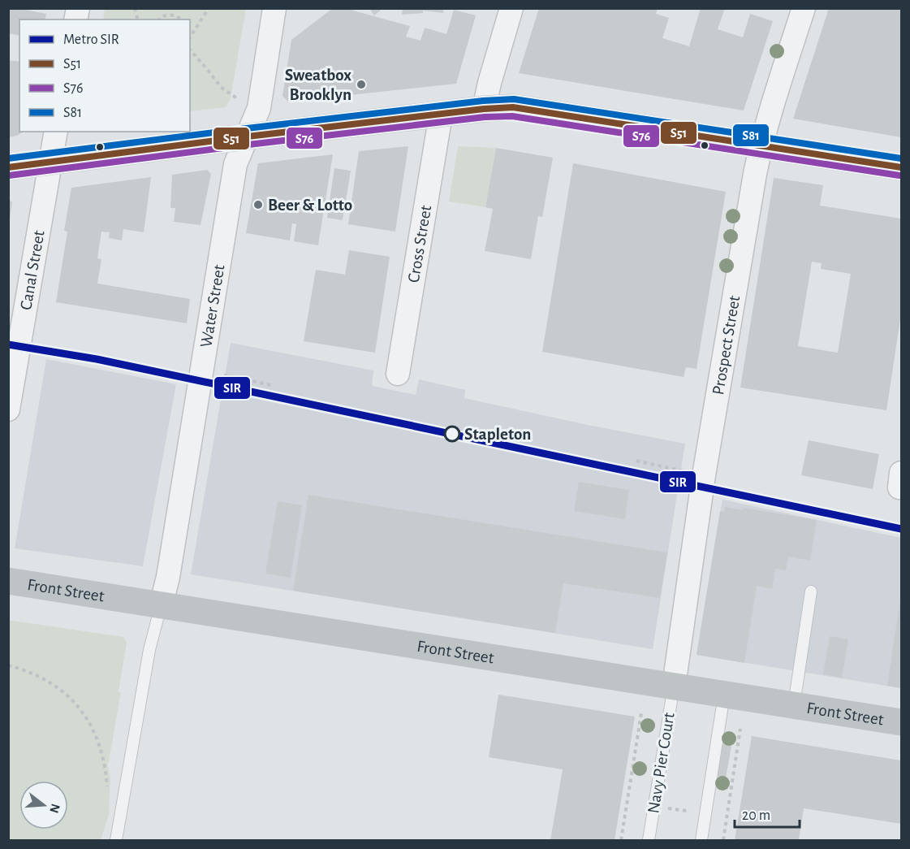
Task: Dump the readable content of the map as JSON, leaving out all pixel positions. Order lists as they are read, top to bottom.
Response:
{
  "streets": {
    "street": [
      "Cross Street",
      "Canal Street",
      "Water Street",
      "Prospect Street",
      "Front Street"
    ],
    "lane": ["Navy Pier Court"]
  },
  "crossings": [
    ["Water Street", "Front Street"],
    ["Prospect Street", "Front Street"],
    ["Prospect Street", "Navy Pier Court"],
    ["Front Street", "Navy Pier Court"]
  ],
  "places": ["Sweatbox Brooklyn", "Beer & Lotto", "Stapleton"],
  "lines": [
    "transit line S81",
    "transit line S51",
    "transit line S76",
    "metro line SIR"
  ],
  "legend": [
    "Metro SIR",
    "S51",
    "S76",
    "S81"
  ],
  "scale_bar": "20 m",
  "north": "right"
}
